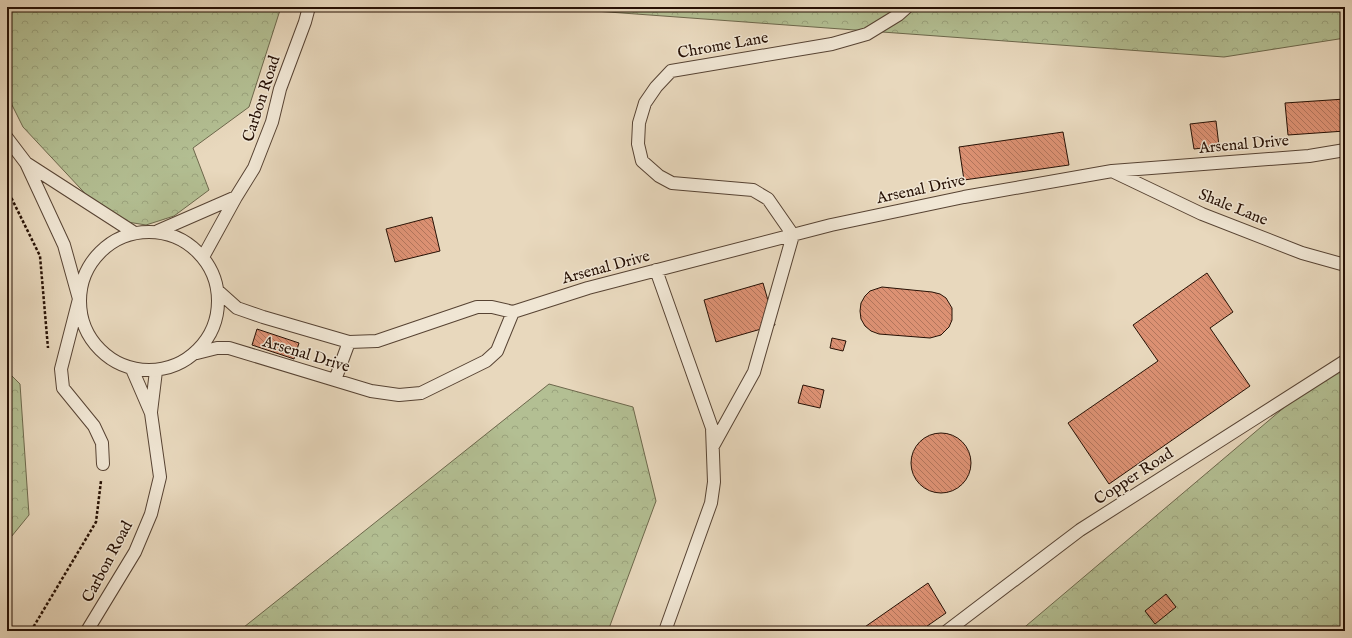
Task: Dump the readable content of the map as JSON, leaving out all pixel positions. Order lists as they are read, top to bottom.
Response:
{
  "streets": {
    "lane": [
      "Chrome Lane",
      "Carbon Road",
      "Arsenal Drive",
      "Shale Lane",
      "Copper Road"
    ]
  },
  "crossings": [
    ["Chrome Lane", "Arsenal Drive"],
    ["Carbon Road", "Arsenal Drive"],
    ["Arsenal Drive", "Shale Lane"]
  ]
}
